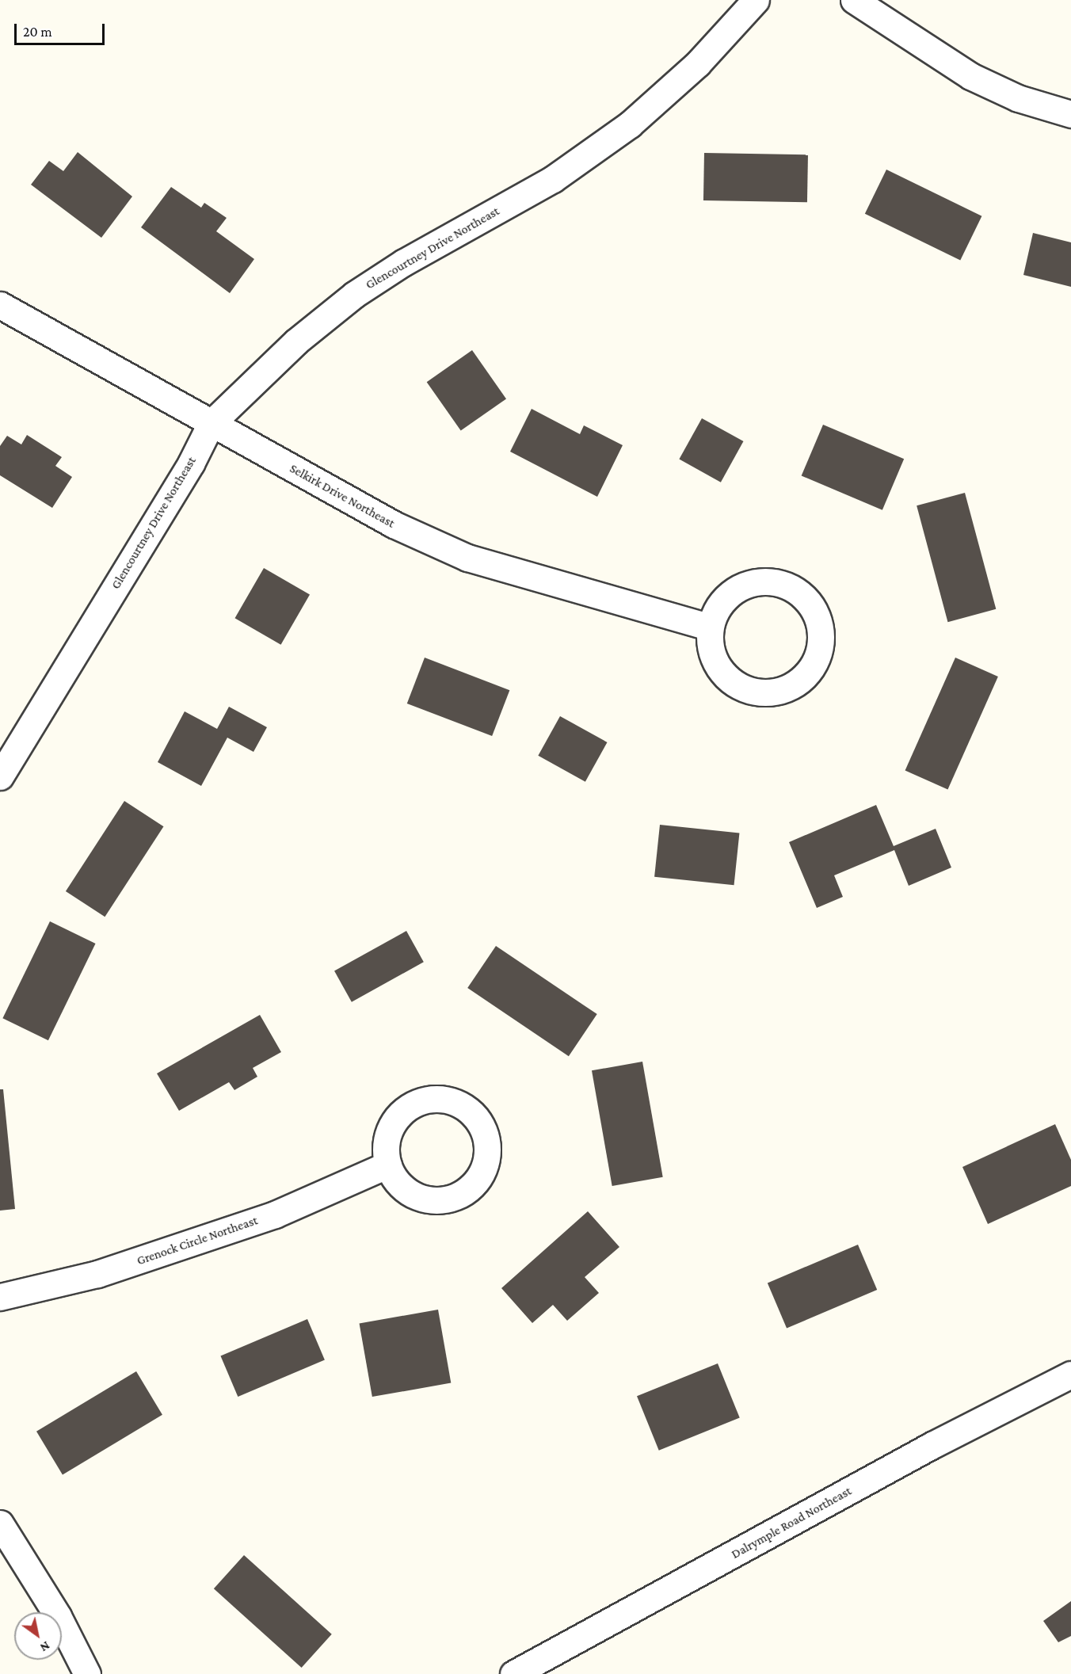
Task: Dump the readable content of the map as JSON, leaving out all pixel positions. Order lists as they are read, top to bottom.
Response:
{
  "streets": {
    "street": [
      "Glencourtney Drive Northeast",
      "Selkirk Drive Northeast",
      "Grenock Circle Northeast",
      "Dalrymple Road Northeast"
    ]
  },
  "crossings": [
    ["Glencourtney Drive Northeast", "Selkirk Drive Northeast"]
  ],
  "scale_bar": "20 m",
  "north": "bottom right"
}
